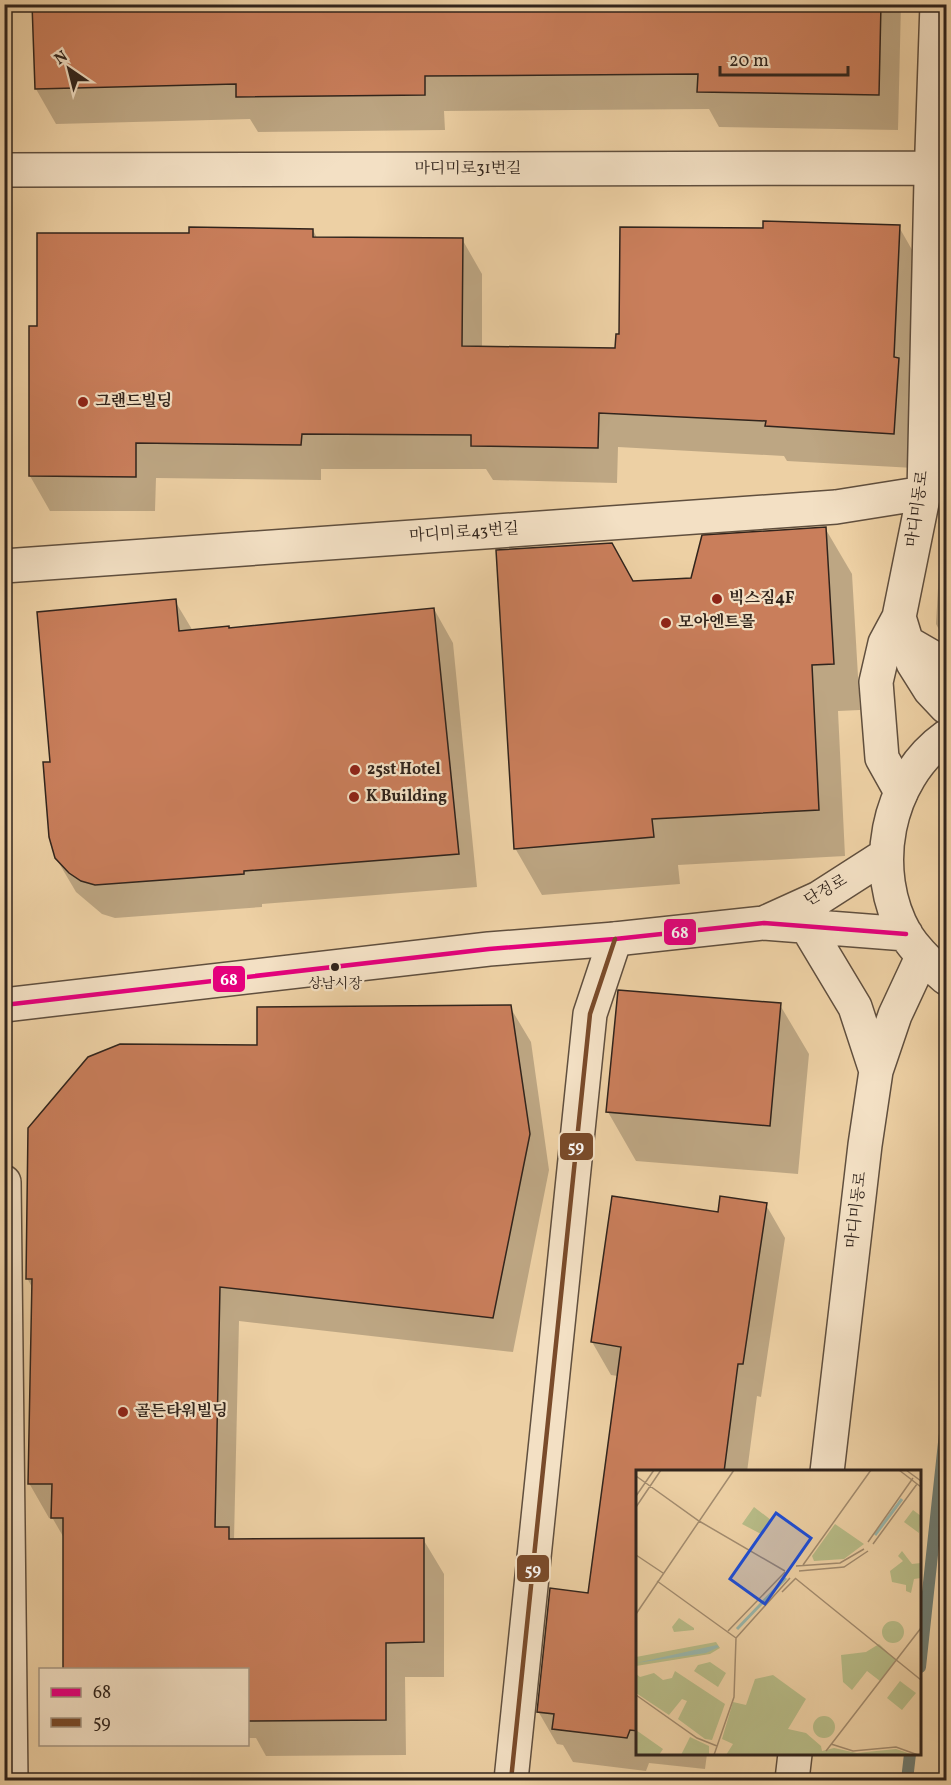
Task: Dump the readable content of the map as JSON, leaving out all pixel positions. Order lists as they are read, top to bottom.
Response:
{
  "streets": {
    "street": [
      "마디미로31번길",
      "마디미동로",
      "마디미로43번길",
      "단정로"
    ]
  },
  "crossings": [
    ["마디미로31번길", "마디미동로"],
    ["마디미동로", "마디미로43번길"],
    ["마디미동로", "단정로"]
  ],
  "places": [
    "그랜드빌딩",
    "빅스짐4F",
    "모아엔트몰",
    "25st Hotel",
    "K Building",
    "상남시장",
    "골든타워빌딩"
  ],
  "lines": ["transit line 68", "transit line 59"],
  "legend": ["68", "59"],
  "scale_bar": "20 m",
  "north": "top left"
}
